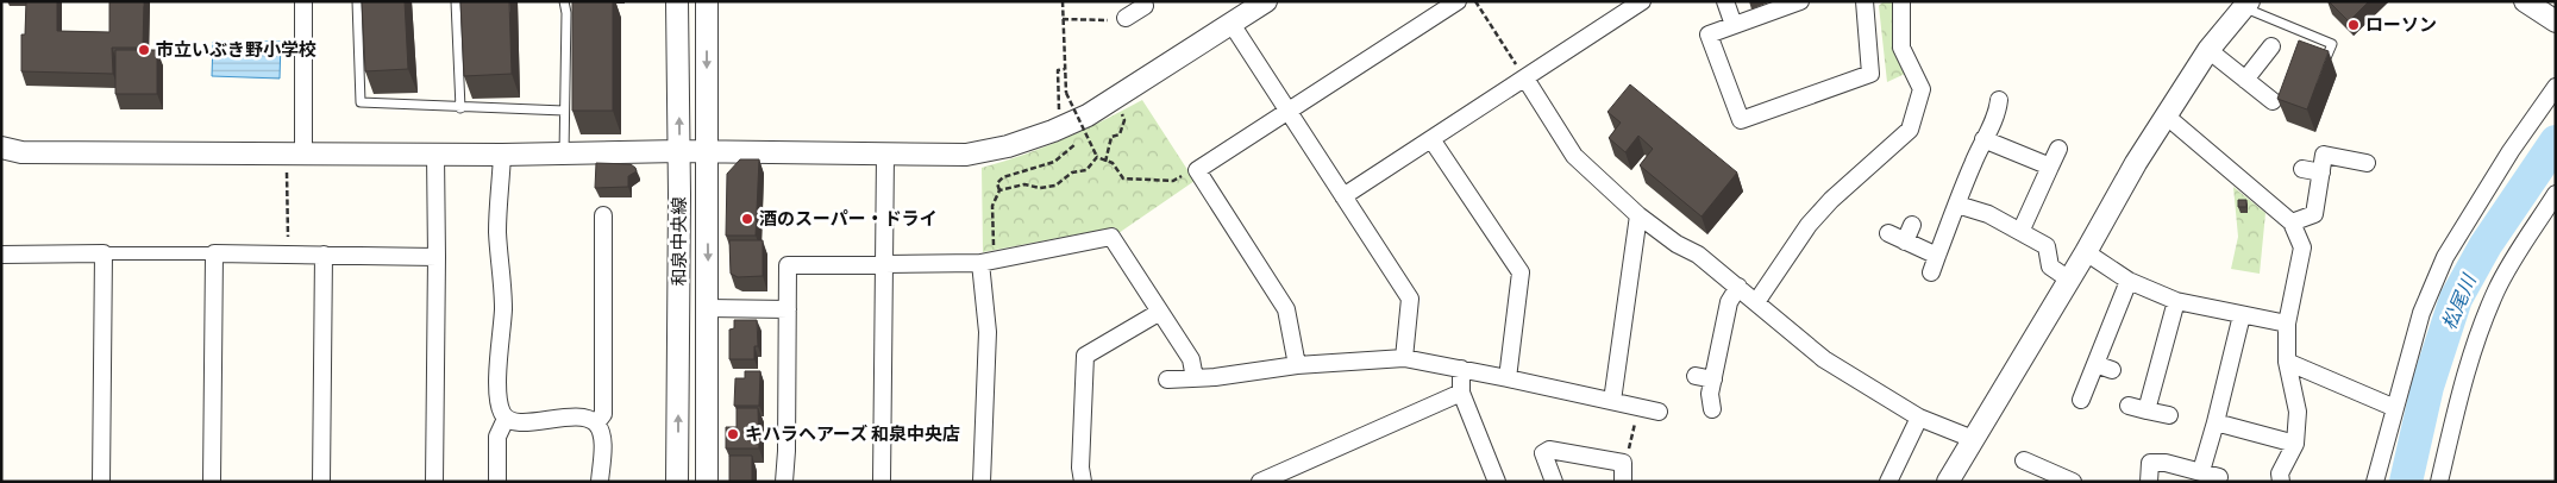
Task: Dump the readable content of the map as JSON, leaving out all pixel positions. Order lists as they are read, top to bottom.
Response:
{
  "streets": {
    "street": ["和泉中央線"]
  },
  "water": ["松尾川"],
  "places": [
    "ローソン",
    "市立いぶき野小学校",
    "酒のスーパー・ドライ",
    "キハラヘアーズ 和泉中央店"
  ]
}
